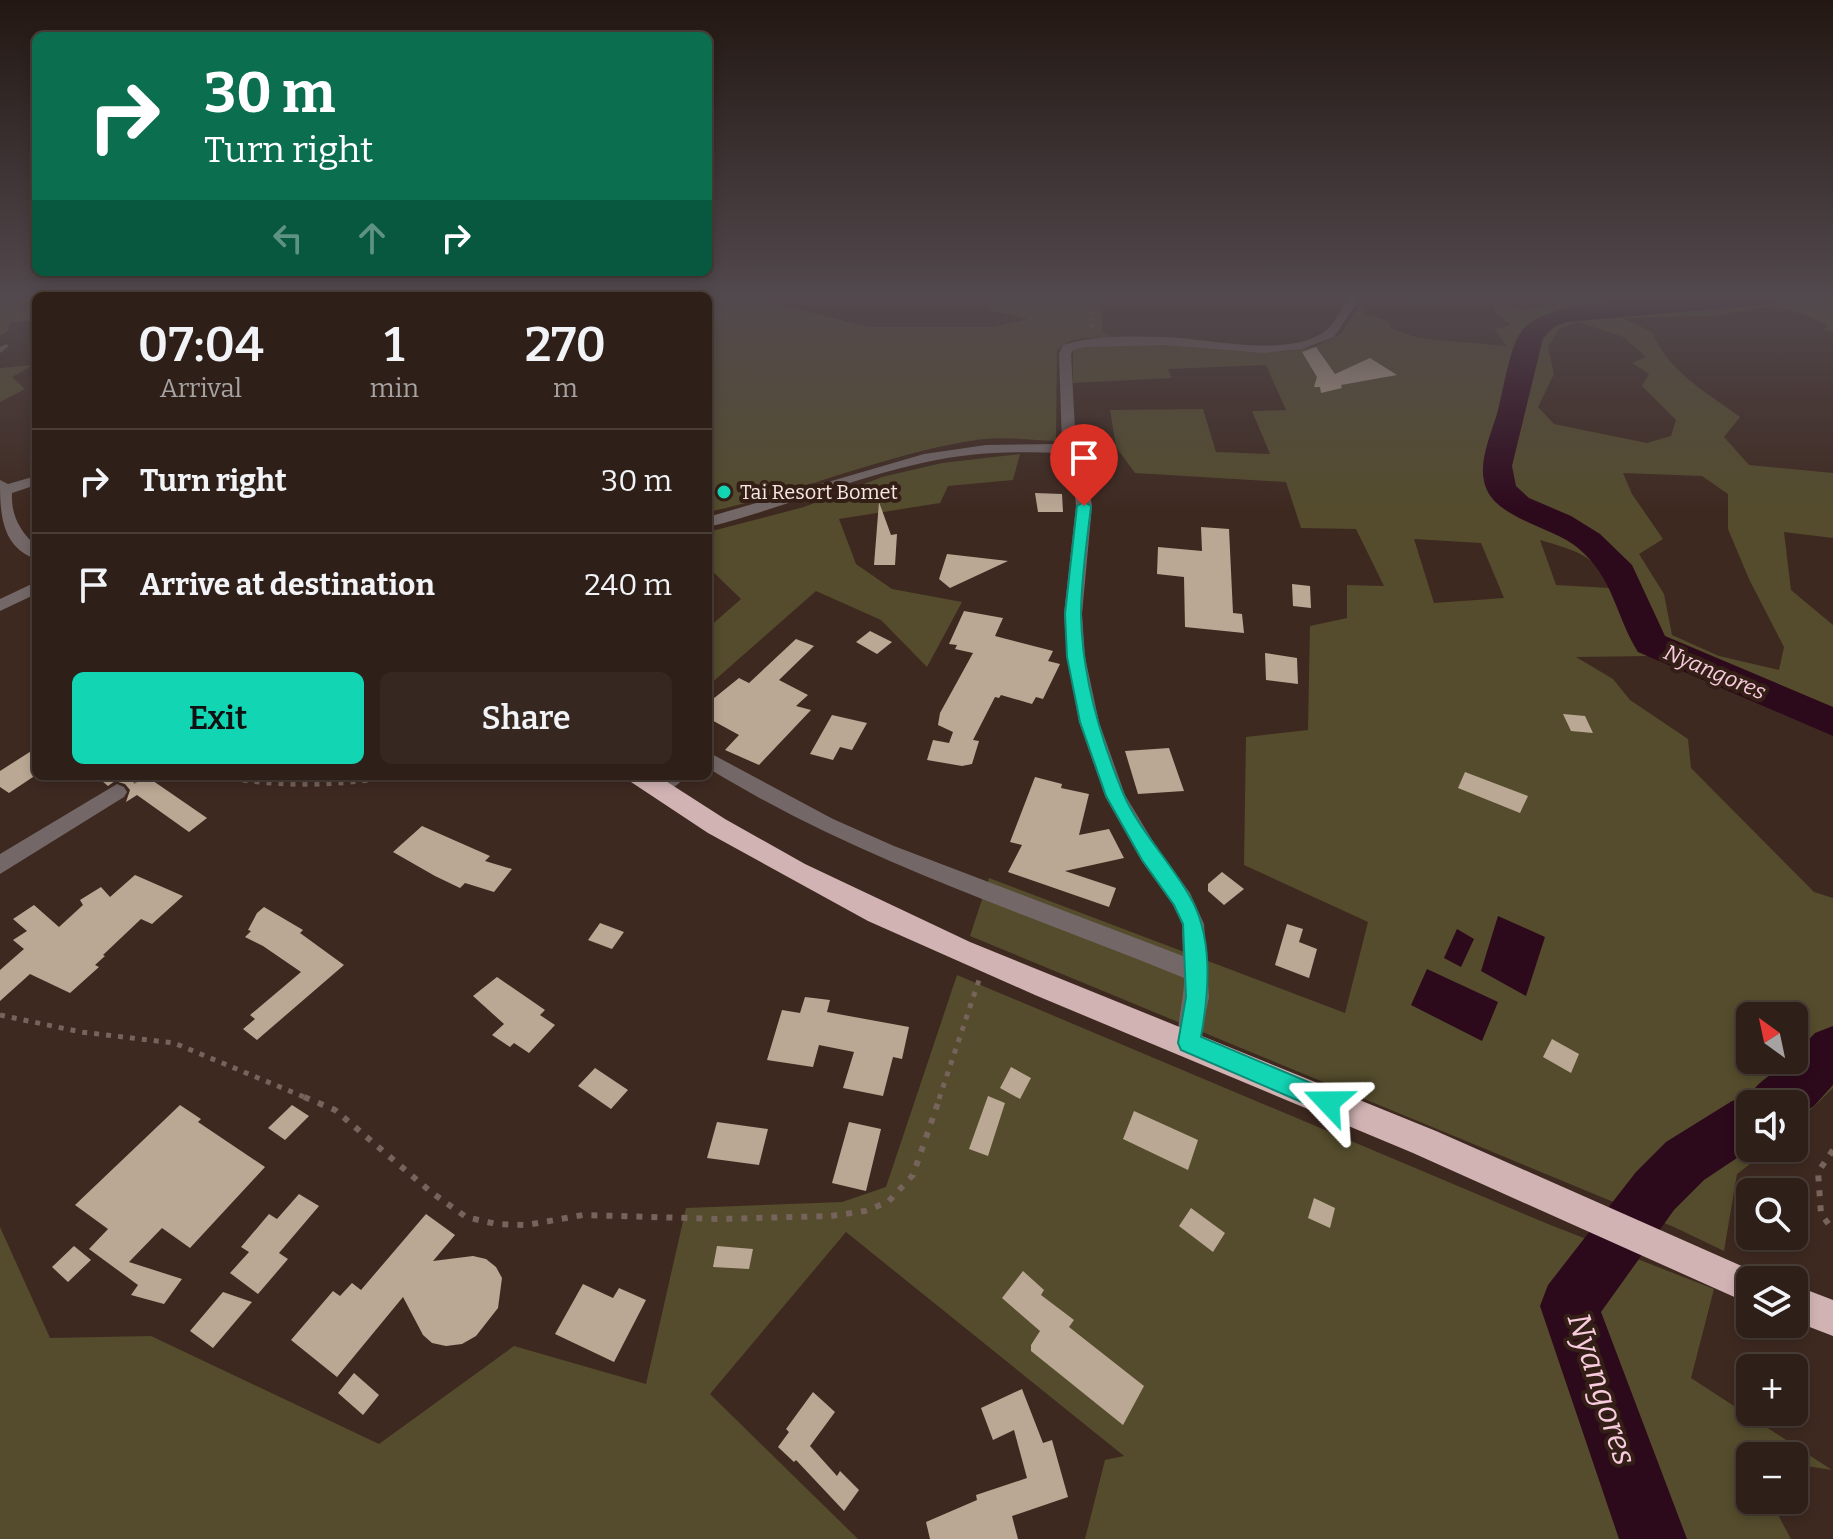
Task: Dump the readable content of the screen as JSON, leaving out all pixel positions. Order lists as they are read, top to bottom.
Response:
{
  "water": ["Nyangores"],
  "places": ["Tai Resort Bomet"],
  "north": "top left",
  "page": {
    "turn": ["30 m", "Turn right"],
    "eta": [
      "07:04",
      "Arrival",
      "1",
      "min",
      "270",
      "m"
    ],
    "list": [
      {
        "name": "Turn right",
        "value": "30 m"
      },
      {
        "name": "Arrive at destination",
        "value": "240 m"
      }
    ],
    "buttons": ["Exit", "Share"],
    "map_buttons": ["+", "−"]
  }
}
